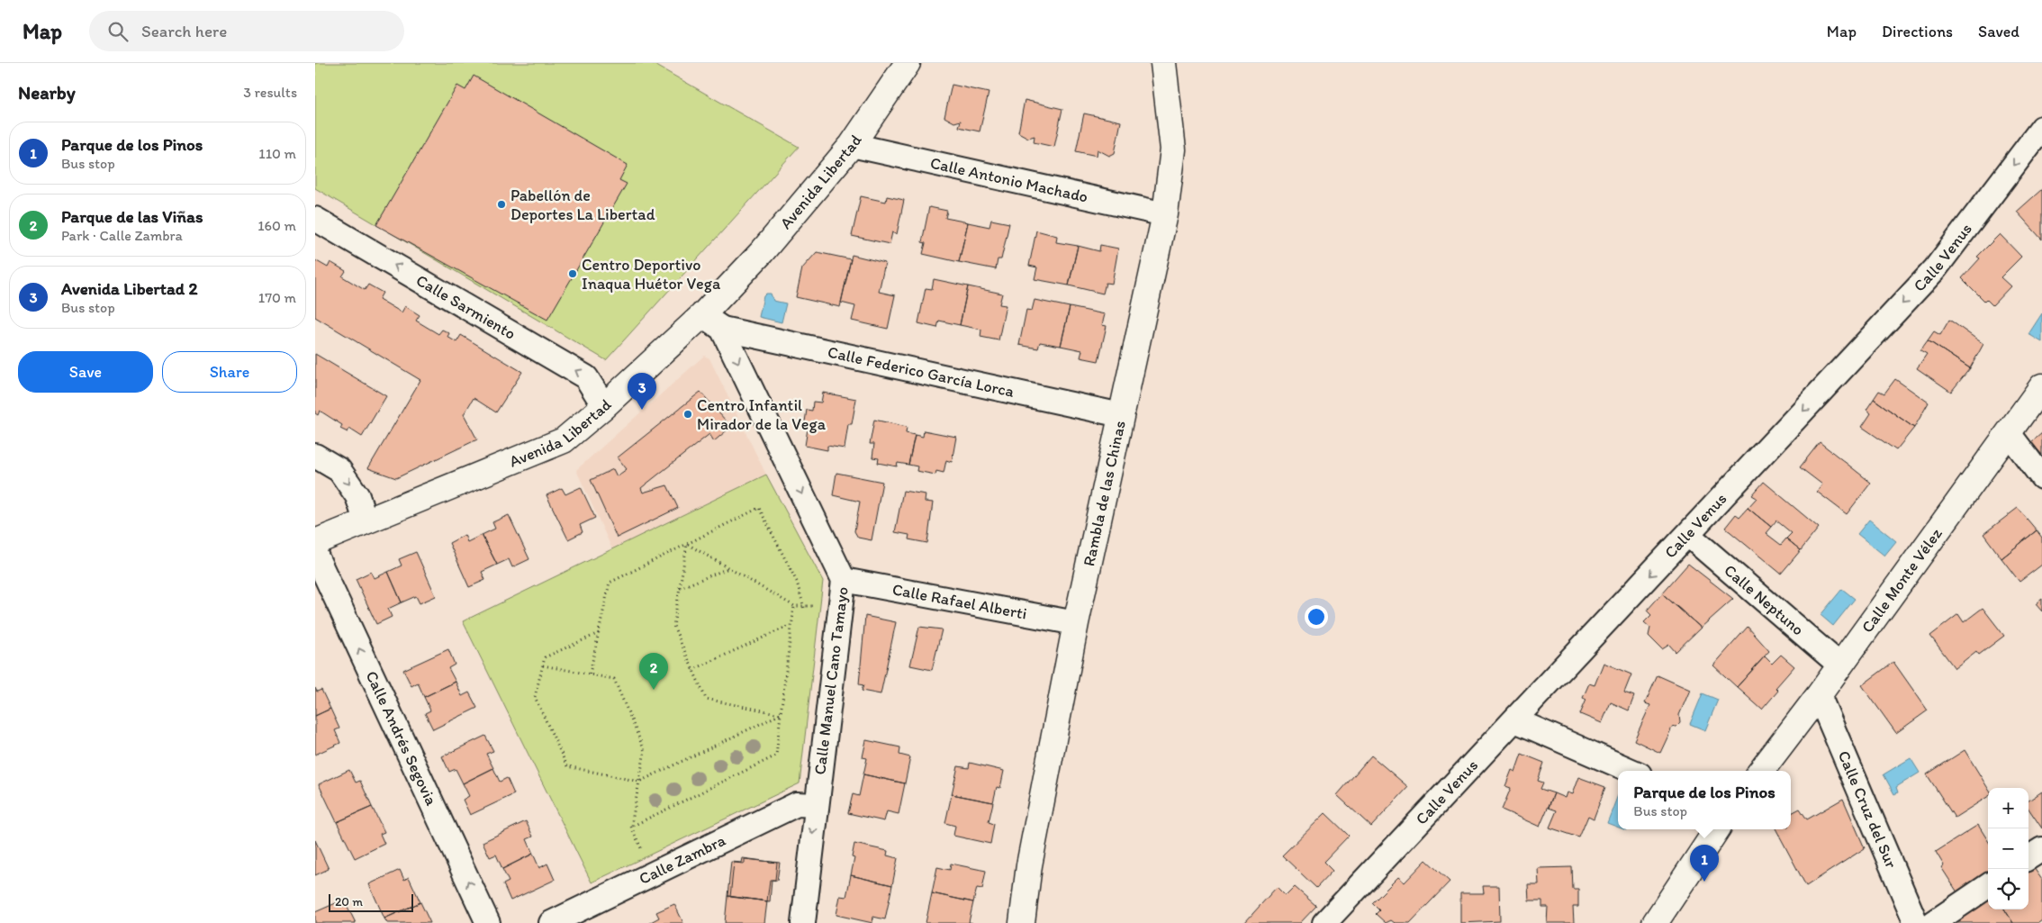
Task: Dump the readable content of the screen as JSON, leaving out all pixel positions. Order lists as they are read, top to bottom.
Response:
{
  "streets": {
    "street": [
      "Calle Antonio Machado",
      "Avenida Libertad",
      "Calle Venus",
      "Calle Sarmiento",
      "Calle Federico García Lorca",
      "Rambla de las Chinas",
      "Calle Monte Vélez",
      "Calle Neptuno",
      "Calle Rafael Alberti",
      "Calle Manuel Cano Tamayo",
      "Calle Andrés Segovia",
      "Calle Cruz del Sur",
      "Calle Zambra"
    ]
  },
  "crossings": [
    ["Calle Antonio Machado", "Avenida Libertad"],
    ["Calle Antonio Machado", "Rambla de las Chinas"],
    ["Avenida Libertad", "Calle Sarmiento"],
    ["Calle Venus", "Calle Neptuno"],
    ["Calle Federico García Lorca", "Rambla de las Chinas"],
    ["Calle Federico García Lorca", "Calle Manuel Cano Tamayo"],
    ["Rambla de las Chinas", "Calle Rafael Alberti"],
    ["Calle Monte Vélez", "Calle Neptuno"],
    ["Calle Monte Vélez", "Calle Cruz del Sur"],
    ["Calle Rafael Alberti", "Calle Manuel Cano Tamayo"],
    ["Calle Manuel Cano Tamayo", "Calle Zambra"]
  ],
  "one_way": [
    "Calle Venus",
    "Calle Sarmiento",
    "Calle Manuel Cano Tamayo",
    "Calle Andrés Segovia"
  ],
  "places": ["Pabellón de Deportes La Libertad", "Centro Deportivo Inaqua Huétor Vega", "Centro Infantil Mirador de la Vega"],
  "scale_bar": "20 m",
  "page": {
    "header": "Map",
    "search": "Search here",
    "nav": ["Map", "Directions", "Saved"],
    "heading": ["Nearby", "3 results"],
    "list": [
      {
        "mark": "1",
        "name": "Parque de los Pinos",
        "note": "Bus stop",
        "value": "110 m"
      },
      {
        "mark": "2",
        "name": "Parque de las Viñas",
        "note": "Park · Calle Zambra",
        "value": "160 m"
      },
      {
        "mark": "3",
        "name": "Avenida Libertad 2",
        "note": "Bus stop",
        "value": "170 m"
      }
    ],
    "buttons": ["Save", "Share"],
    "pins": ["3", "2", "1"],
    "popup": ["Parque de los Pinos", "Bus stop"],
    "map_buttons": ["+", "−"],
    "scale": "20 m"
  }
}
